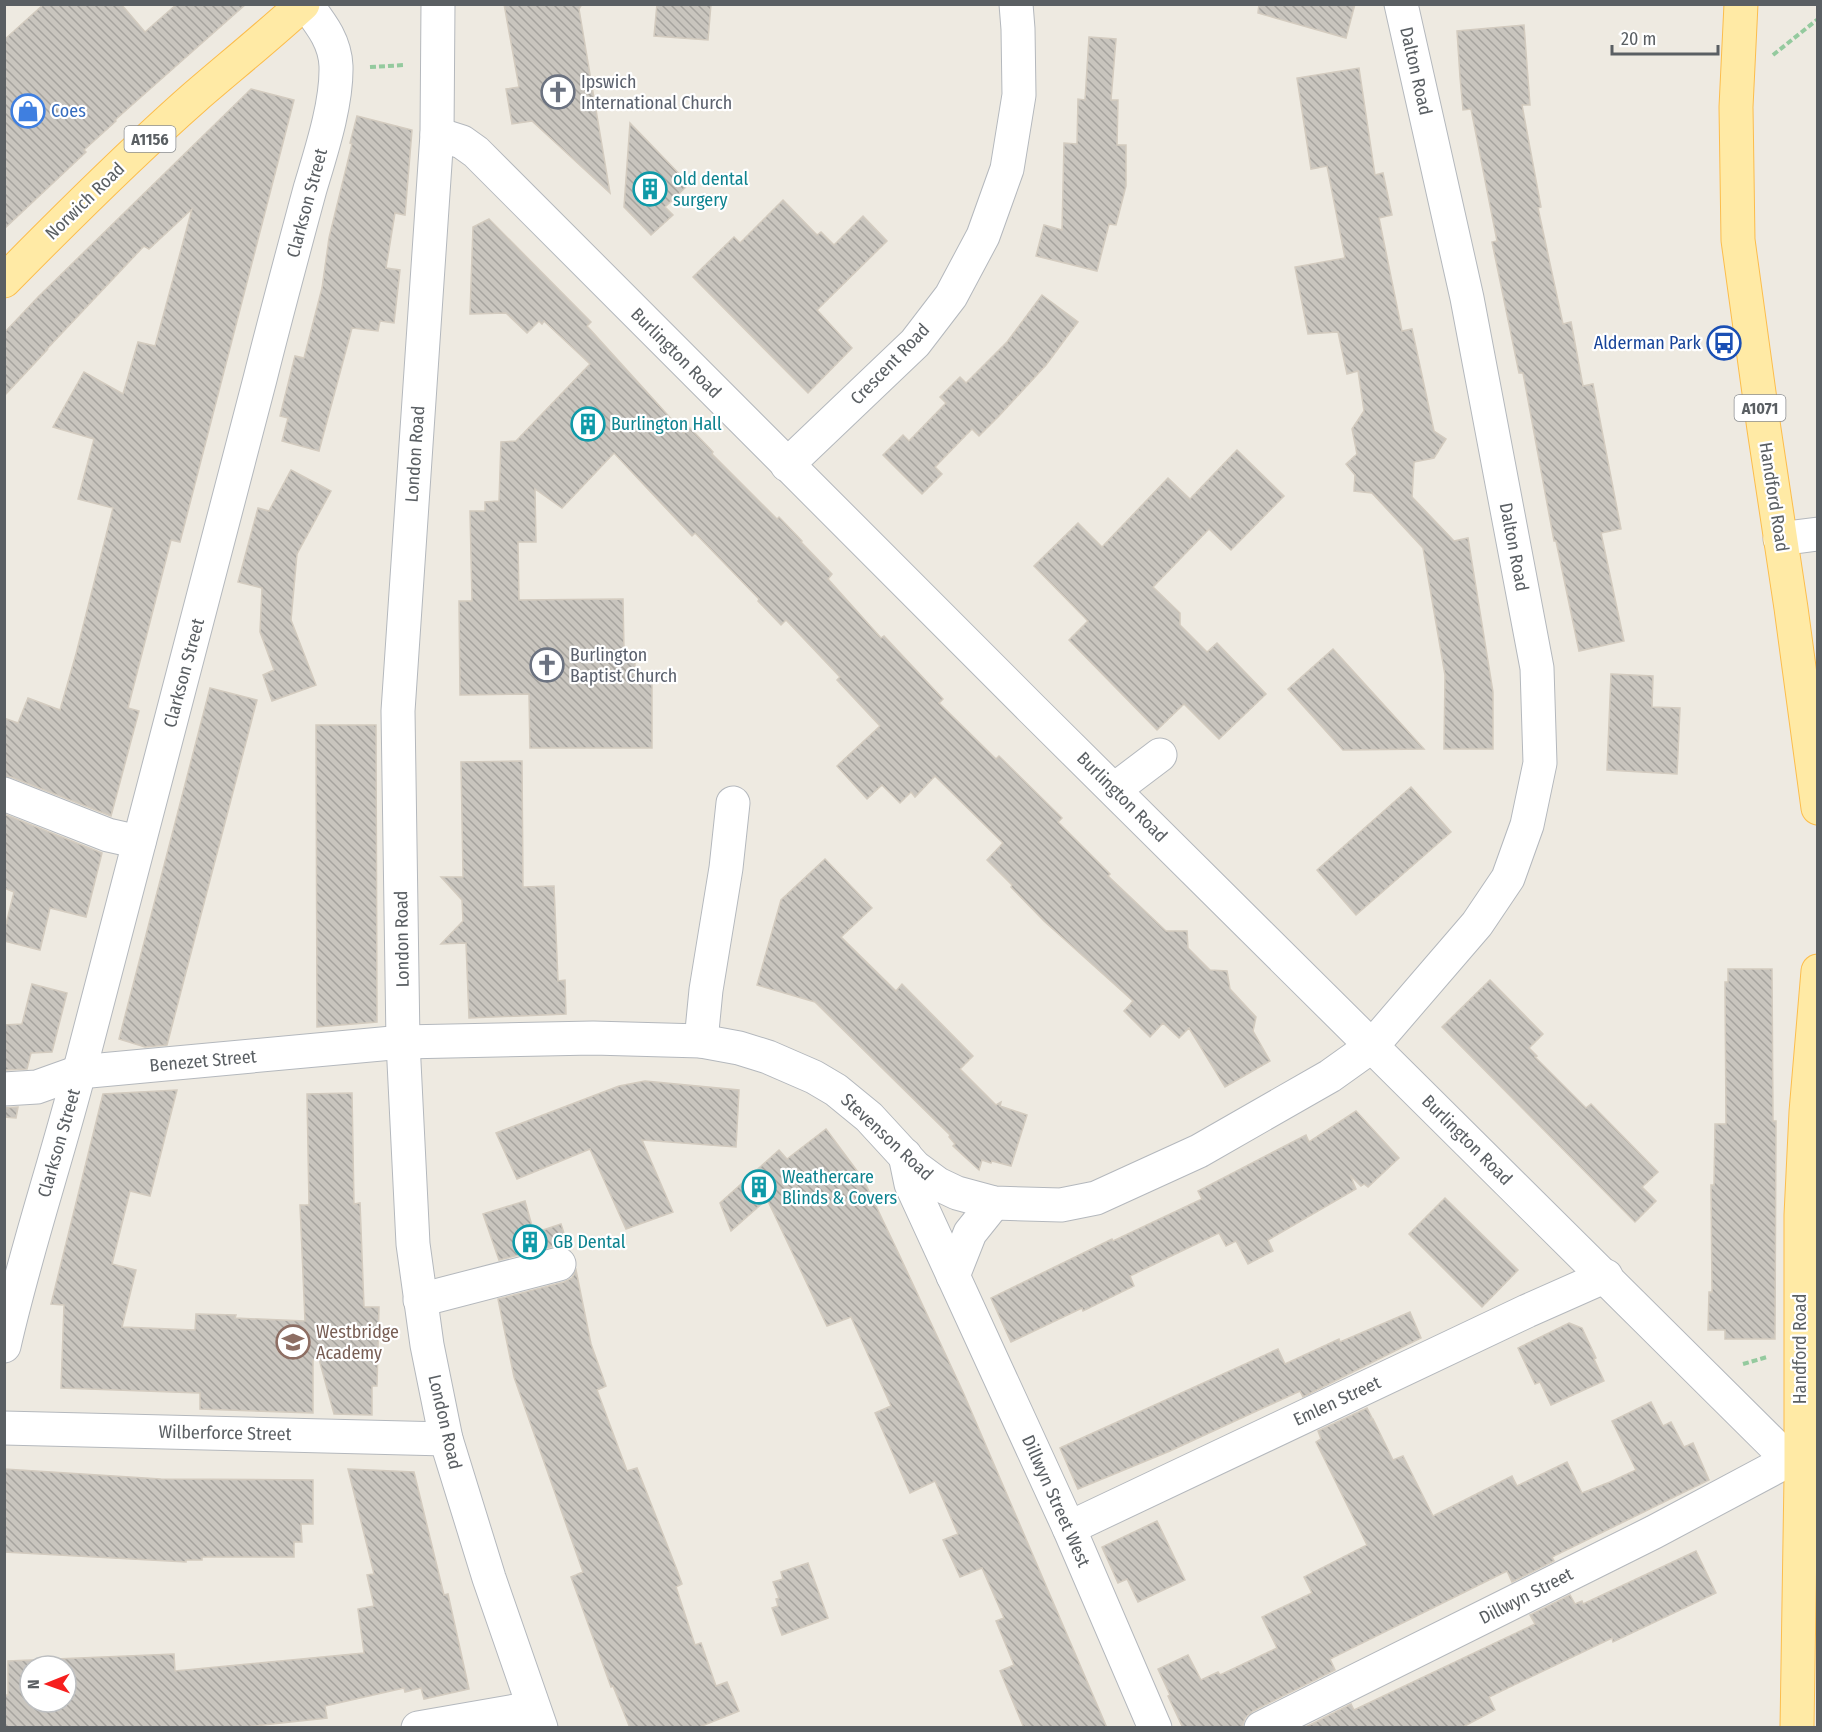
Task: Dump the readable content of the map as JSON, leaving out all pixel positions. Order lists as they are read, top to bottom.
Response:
{
  "streets": {
    "main road": [
      "A1156",
      "Norwich Road",
      "A1071",
      "Handford Road"
    ],
    "street": [
      "Dalton Road",
      "Clarkson Street",
      "Burlington Road",
      "Crescent Road",
      "London Road",
      "Benezet Street",
      "Stevenson Road",
      "Emlen Street",
      "Wilberforce Street",
      "Dillwyn Street West",
      "Dillwyn Street"
    ]
  },
  "crossings": [
    ["Dalton Road", "Burlington Road"],
    ["Dalton Road", "Stevenson Road"],
    ["Norwich Road", "Clarkson Street"],
    ["Clarkson Street", "Benezet Street"],
    ["Burlington Road", "Crescent Road"],
    ["Burlington Road", "London Road"],
    ["Burlington Road", "Handford Road"],
    ["Burlington Road", "Stevenson Road"],
    ["Burlington Road", "Emlen Street"],
    ["Burlington Road", "Dillwyn Street"],
    ["London Road", "Benezet Street"],
    ["London Road", "Stevenson Road"],
    ["London Road", "Wilberforce Street"],
    ["Handford Road", "Dillwyn Street"],
    ["Benezet Street", "Stevenson Road"],
    ["Stevenson Road", "Dillwyn Street West"],
    ["Emlen Street", "Dillwyn Street West"]
  ],
  "places": {
    "church": ["Ipswich International Church", "Burlington Baptist Church"],
    "shop": ["Coes"],
    "building": [
      "old dental surgery",
      "Burlington Hall",
      "Weathercare Blinds & Covers",
      "GB Dental"
    ],
    "bus stop": ["Alderman Park"],
    "school or university": ["Westbridge Academy"]
  },
  "scale_bar": "20 m",
  "north": "left"
}
